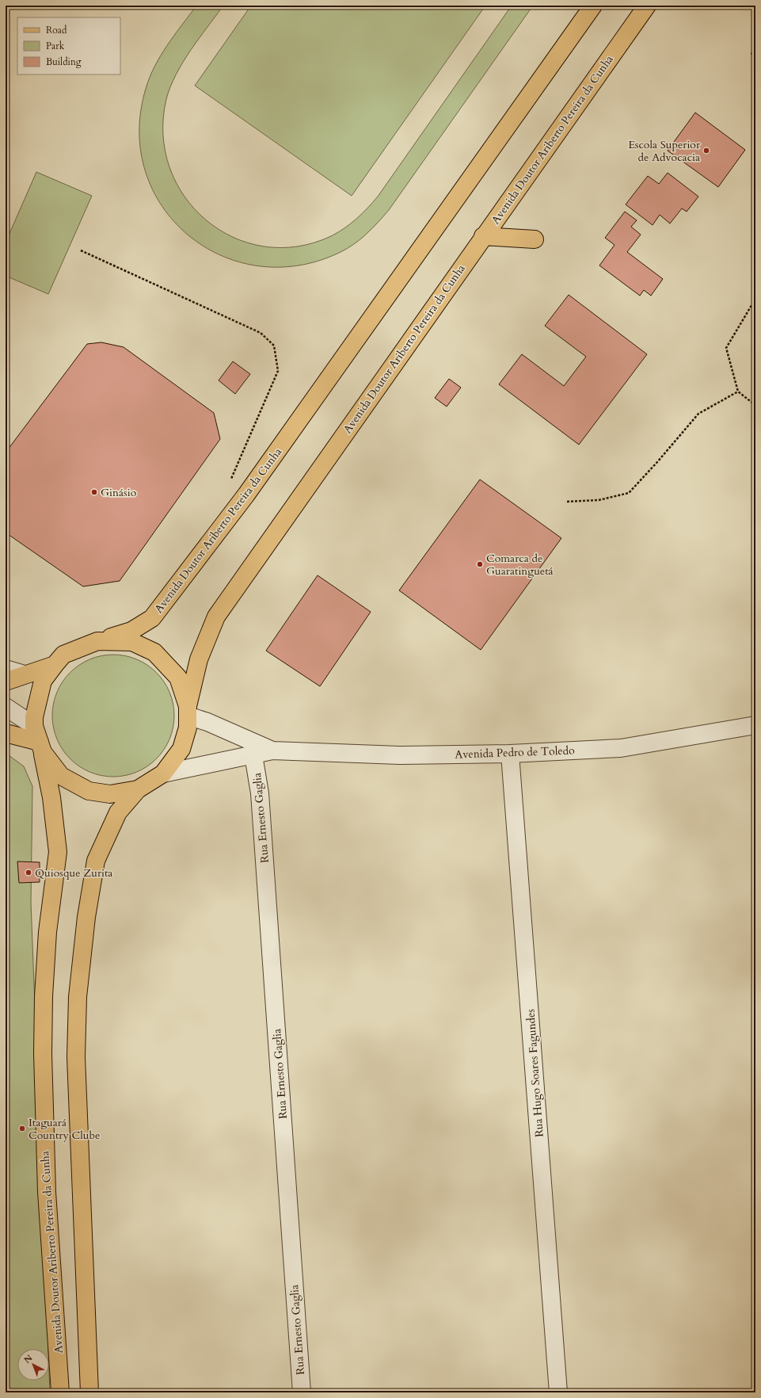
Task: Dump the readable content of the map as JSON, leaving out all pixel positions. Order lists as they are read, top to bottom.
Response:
{
  "streets": {
    "main road": ["Avenida Doutor Ariberto Pereira da Cunha"],
    "street": ["Avenida Pedro de Toledo", "Rua Ernesto Gaglia", "Rua Hugo Soares Fagundes"]
  },
  "crossings": [
    ["Avenida Doutor Ariberto Pereira da Cunha", "Avenida Pedro de Toledo"],
    ["Avenida Pedro de Toledo", "Rua Ernesto Gaglia"],
    ["Avenida Pedro de Toledo", "Rua Hugo Soares Fagundes"]
  ],
  "places": [
    "Escola Superior de Advocacia",
    "Ginásio",
    "Comarca de Guaratinguetá",
    "Quiosque Zurita",
    "Itaguará Country Clube"
  ],
  "legend": ["Road", "Park", "Building"],
  "north": "top left"
}
